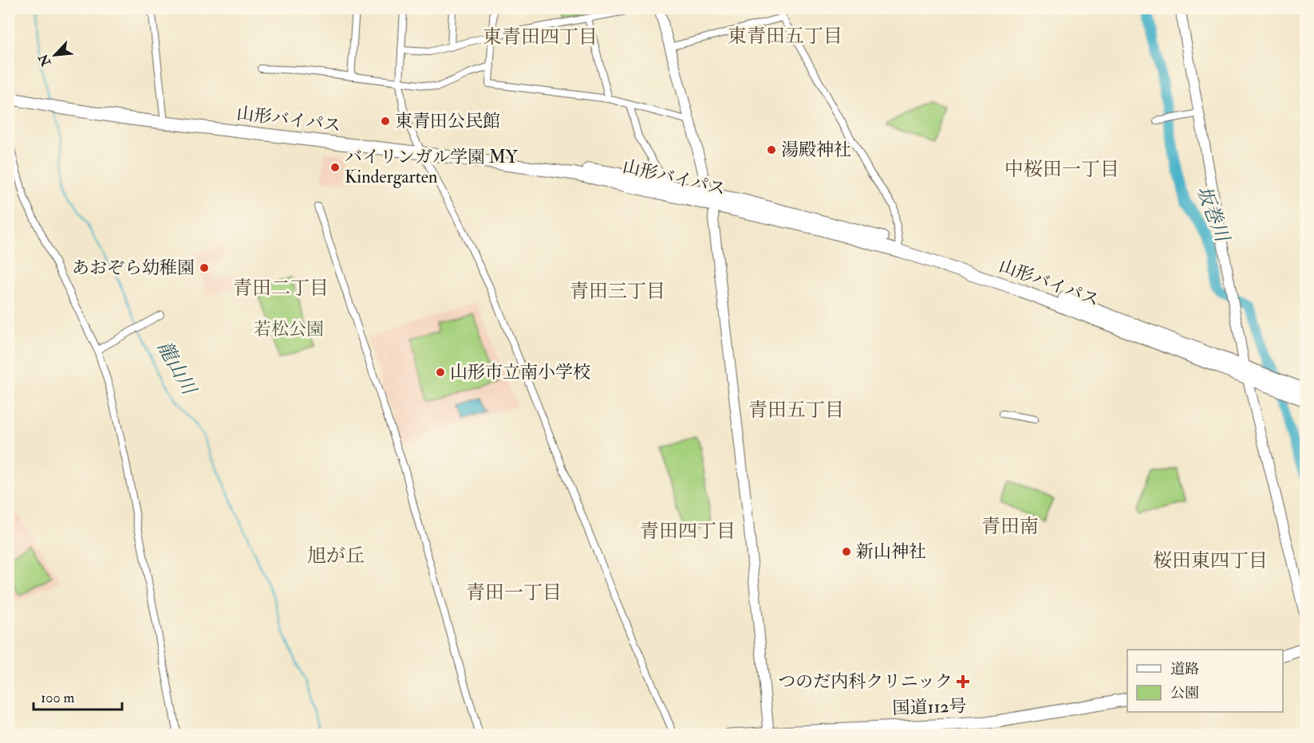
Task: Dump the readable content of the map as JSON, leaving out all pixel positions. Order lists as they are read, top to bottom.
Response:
{
  "streets": {
    "highway": ["山形バイパス", "国道112号"]
  },
  "districts": [
    "東青田五丁目",
    "東青田四丁目",
    "中桜田一丁目",
    "青田二丁目",
    "青田三丁目",
    "青田五丁目",
    "青田南",
    "青田四丁目",
    "旭が丘",
    "桜田東四丁目",
    "青田一丁目"
  ],
  "water": ["坂巻川", "龍山川"],
  "parks": ["若松公園"],
  "places": {
    "other": [
      "東青田公民館",
      "湯殿神社",
      "バイリンガル学園 MY Kindergarten",
      "あおぞら幼稚園",
      "山形市立南小学校",
      "新山神社"
    ],
    "health": ["つのだ内科クリニック"]
  },
  "legend": ["道路", "公園"],
  "scale_bar": "100 m",
  "north": "bottom left"
}
